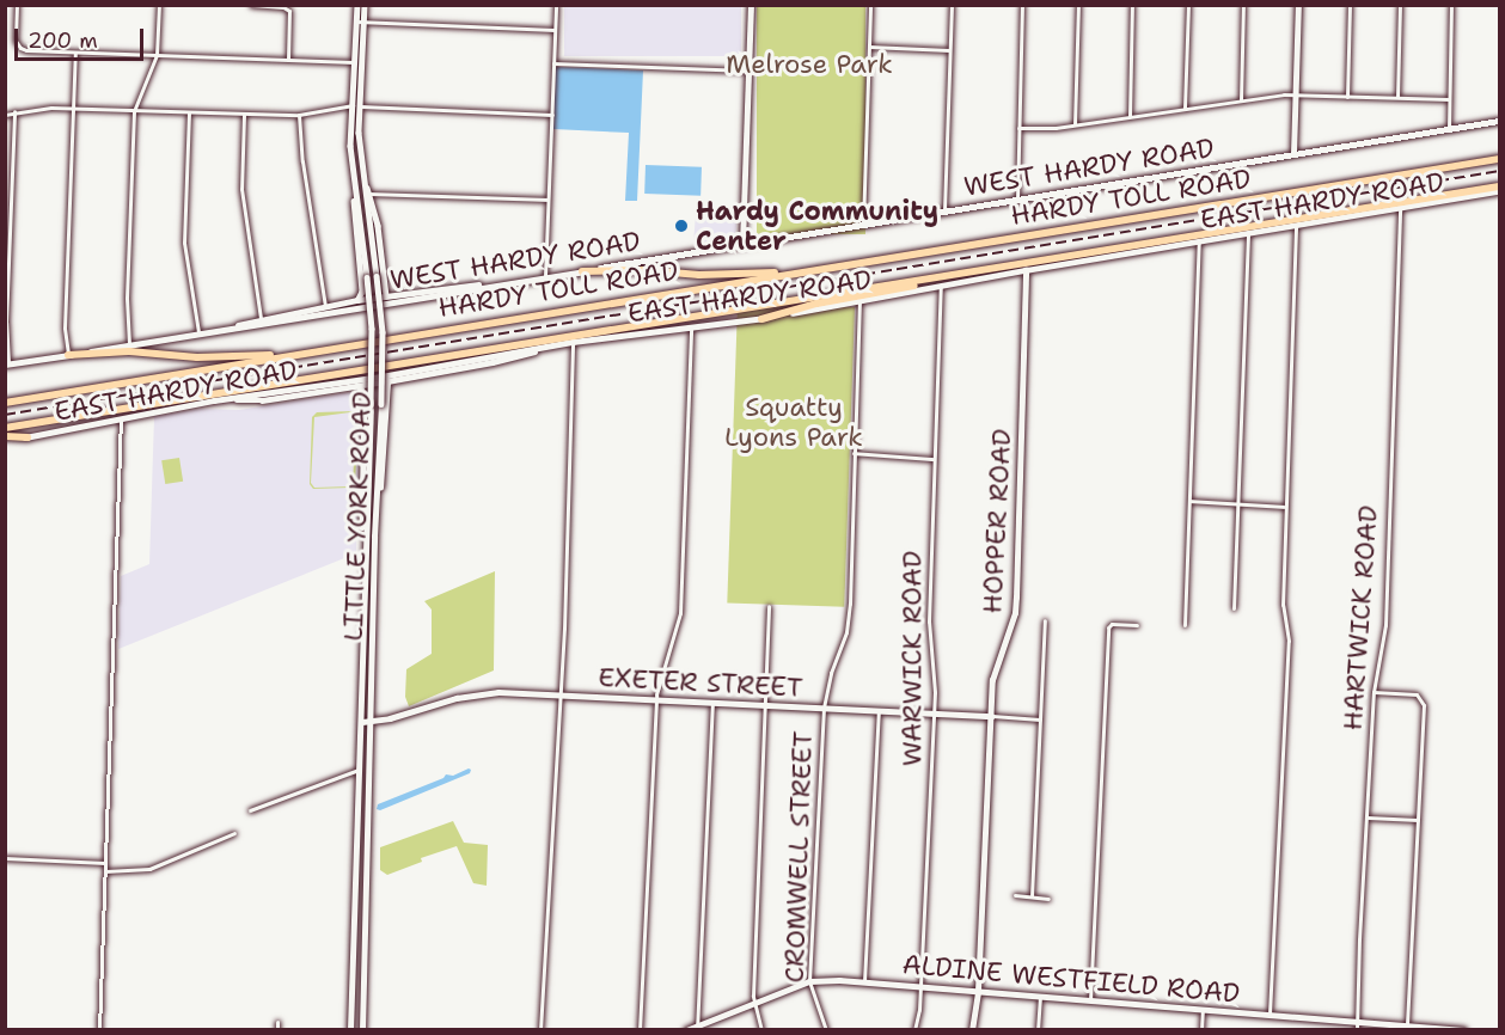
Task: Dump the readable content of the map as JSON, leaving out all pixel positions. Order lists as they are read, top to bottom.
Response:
{
  "streets": {
    "highway": ["HARDY TOLL ROAD"],
    "main road": [
      "WEST HARDY ROAD",
      "EAST HARDY ROAD",
      "LITTLE YORK ROAD",
      "HOPPER ROAD",
      "EXETER STREET",
      "ALDINE WESTFIELD ROAD"
    ],
    "street": ["HARTWICK ROAD", "WARWICK ROAD", "CROMWELL STREET"]
  },
  "crossings": [
    ["WEST HARDY ROAD", "LITTLE YORK ROAD"],
    ["EAST HARDY ROAD", "LITTLE YORK ROAD"],
    ["EAST HARDY ROAD", "HOPPER ROAD"],
    ["EAST HARDY ROAD", "HARTWICK ROAD"],
    ["EAST HARDY ROAD", "WARWICK ROAD"],
    ["EAST HARDY ROAD", "CROMWELL STREET"],
    ["LITTLE YORK ROAD", "EXETER STREET"],
    ["HOPPER ROAD", "EXETER STREET"],
    ["HOPPER ROAD", "ALDINE WESTFIELD ROAD"],
    ["HARTWICK ROAD", "ALDINE WESTFIELD ROAD"],
    ["WARWICK ROAD", "EXETER STREET"],
    ["WARWICK ROAD", "ALDINE WESTFIELD ROAD"],
    ["EXETER STREET", "CROMWELL STREET"],
    ["CROMWELL STREET", "ALDINE WESTFIELD ROAD"]
  ],
  "parks": ["Melrose Park", "Squatty Lyons Park"],
  "places": ["Hardy Community Center"],
  "scale_bar": "200 m"
}
